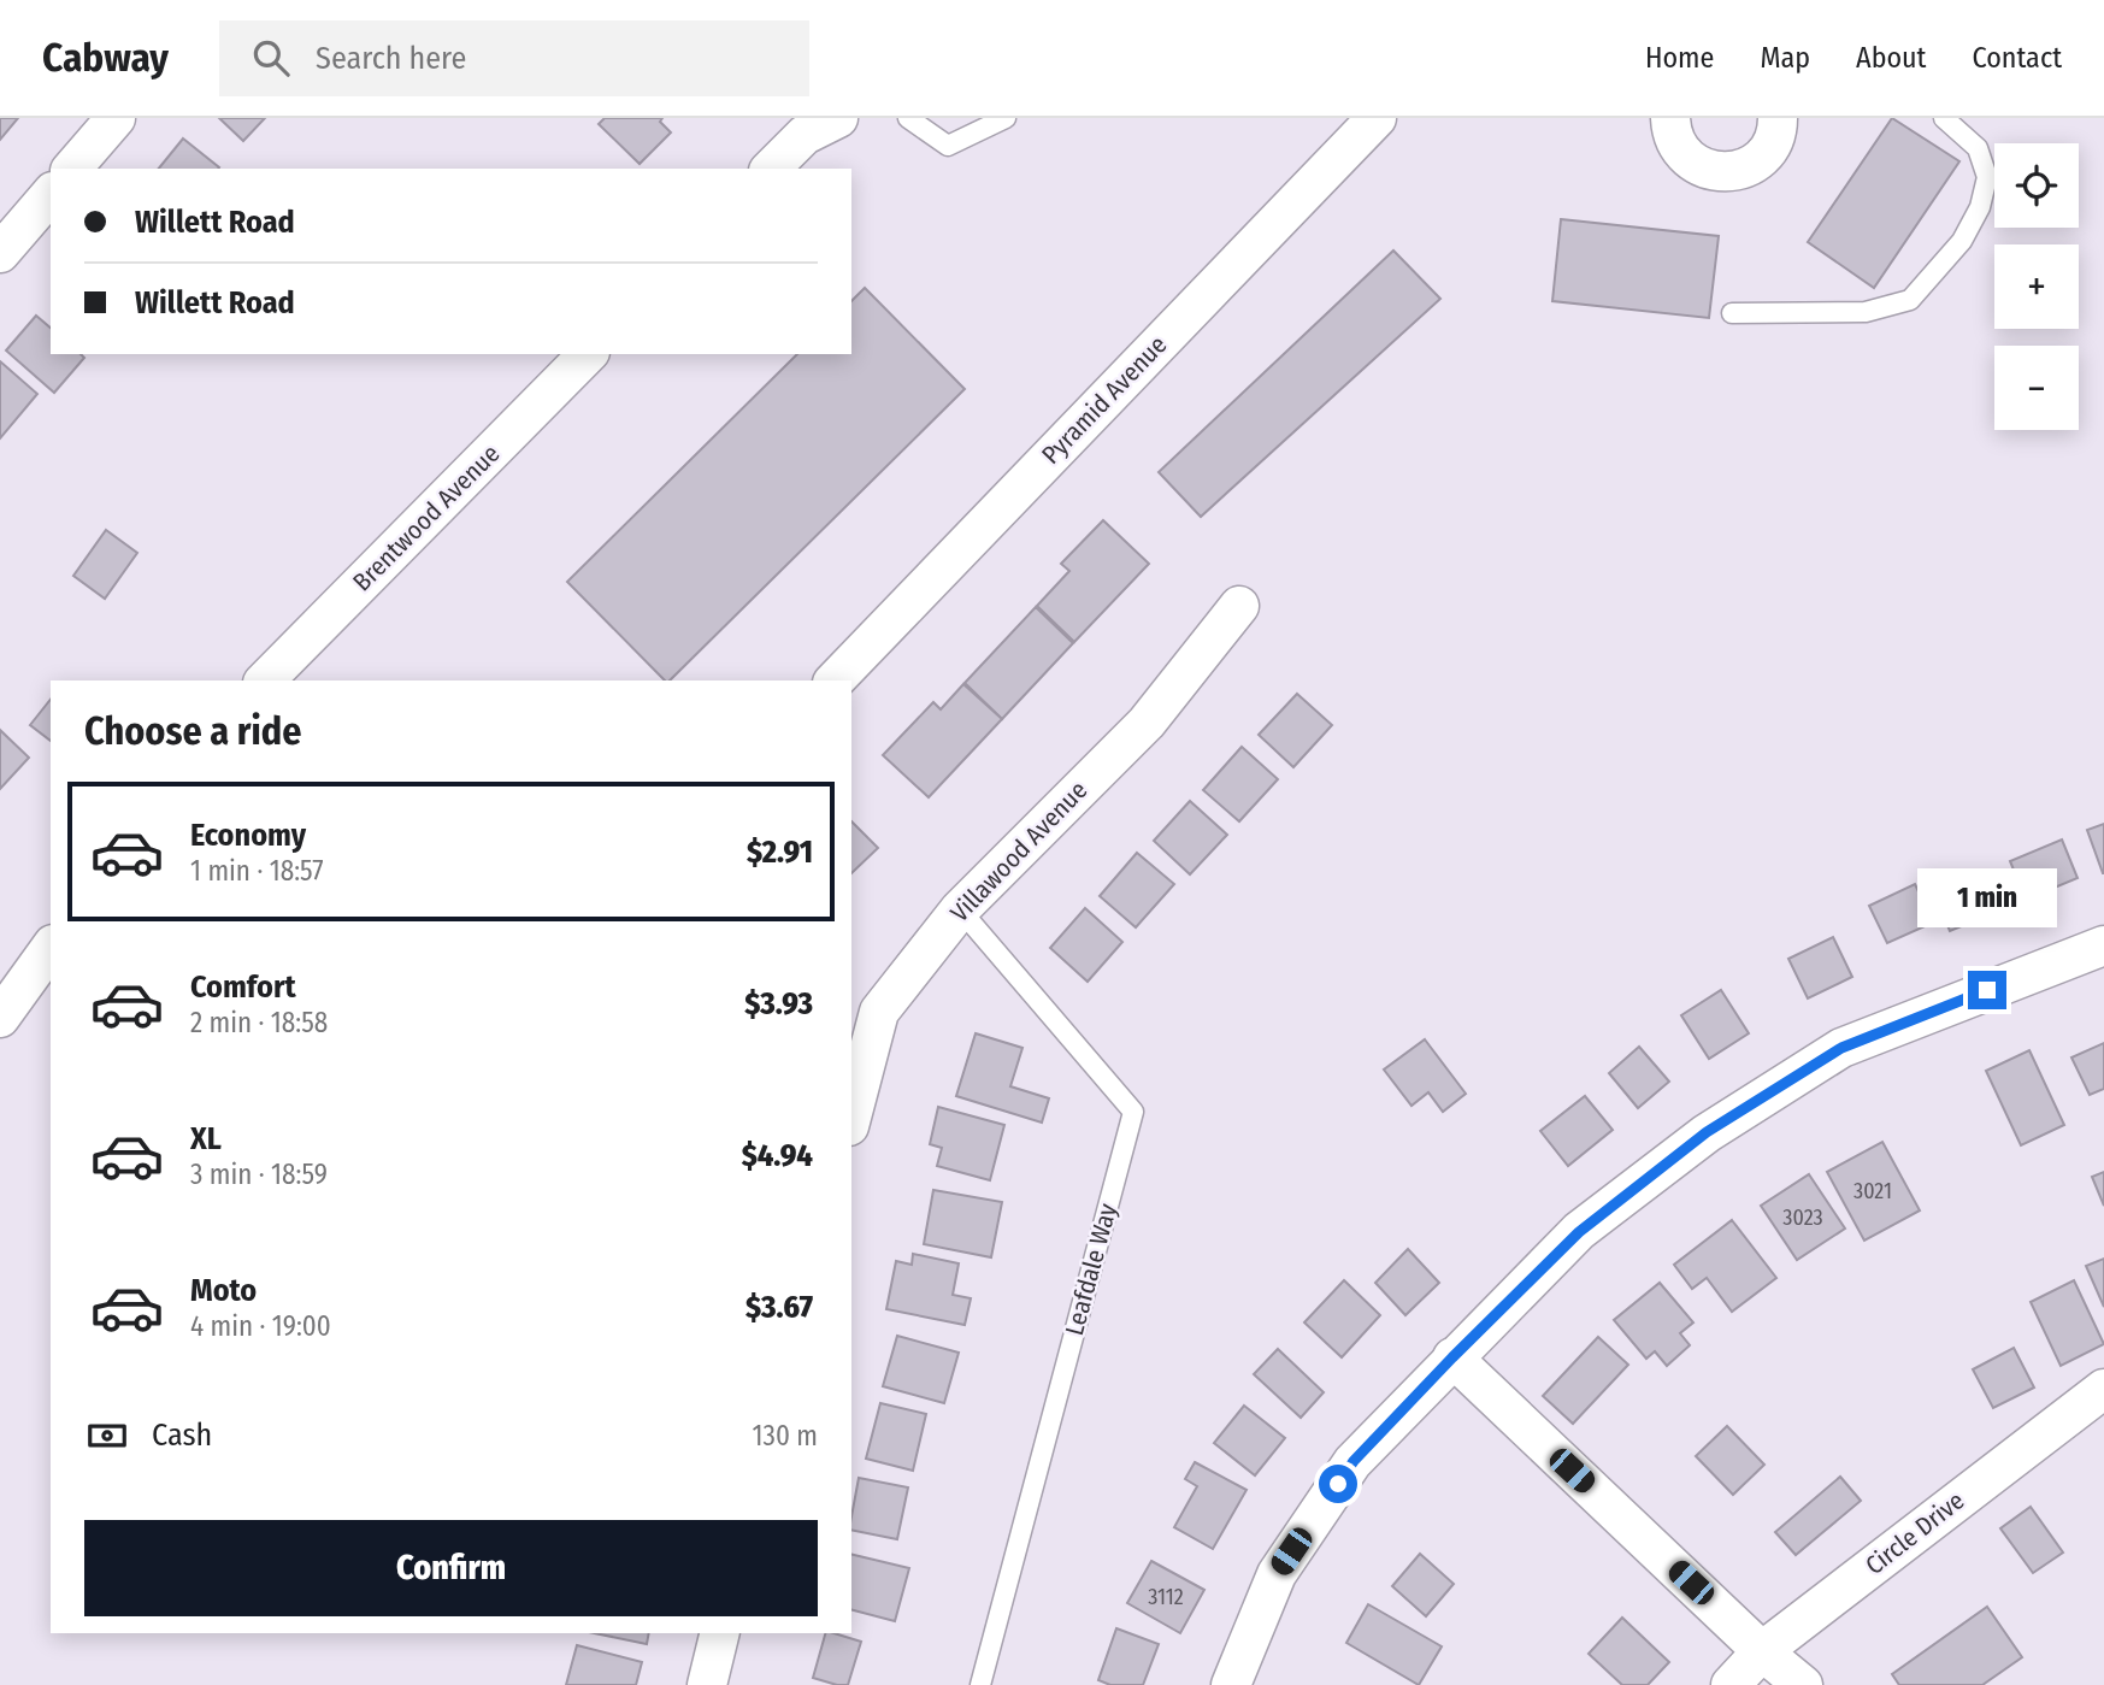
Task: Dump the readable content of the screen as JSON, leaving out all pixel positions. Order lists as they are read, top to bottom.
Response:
{
  "streets": {
    "street": [
      "Pyramid Avenue",
      "Brentwood Avenue",
      "Villawood Avenue",
      "Circle Drive"
    ],
    "lane": ["Leafdale Way"]
  },
  "crossings": [
    ["Villawood Avenue", "Leafdale Way"]
  ],
  "house_numbers": ["3021", "3023", "3112"],
  "page": {
    "header": "Cabway",
    "search": "Search here",
    "nav": [
      "Home",
      "Map",
      "About",
      "Contact"
    ],
    "map_buttons": ["+", "−"],
    "banner": ["Willett Road", "Willett Road"],
    "heading": "Choose a ride",
    "list": [
      {
        "name": "Economy",
        "note": "1 min · 18:57",
        "value": "$2.91"
      },
      {
        "name": "Comfort",
        "note": "2 min · 18:58",
        "value": "$3.93"
      },
      {
        "name": "XL",
        "note": "3 min · 18:59",
        "value": "$4.94"
      },
      {
        "name": "Moto",
        "note": "4 min · 19:00",
        "value": "$3.67"
      }
    ],
    "bubble": "1 min",
    "pay": ["Cash", "130 m"],
    "buttons": "Confirm"
  }
}
